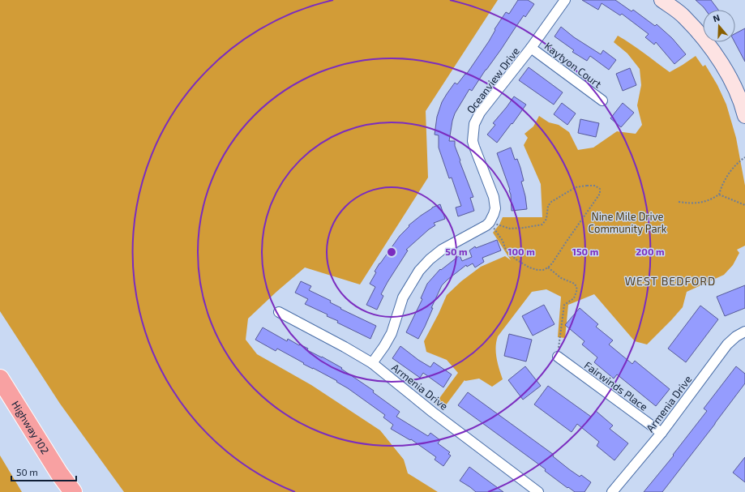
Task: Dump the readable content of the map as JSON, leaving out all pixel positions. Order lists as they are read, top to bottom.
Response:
{
  "streets": {
    "highway": ["Highway 102"],
    "street": [
      "Kaytyon Court",
      "Oceanview Drive",
      "Fairwinds Place",
      "Armenia Drive"
    ]
  },
  "crossings": [
    ["Kaytyon Court", "Oceanview Drive"],
    ["Fairwinds Place", "Armenia Drive"]
  ],
  "districts": ["WEST BEDFORD"],
  "parks": ["Nine Mile Drive Community Park"],
  "scale_bar": "50 m",
  "north": "top",
  "rings": [
    "50 m",
    "100 m",
    "150 m",
    "200 m"
  ]
}
